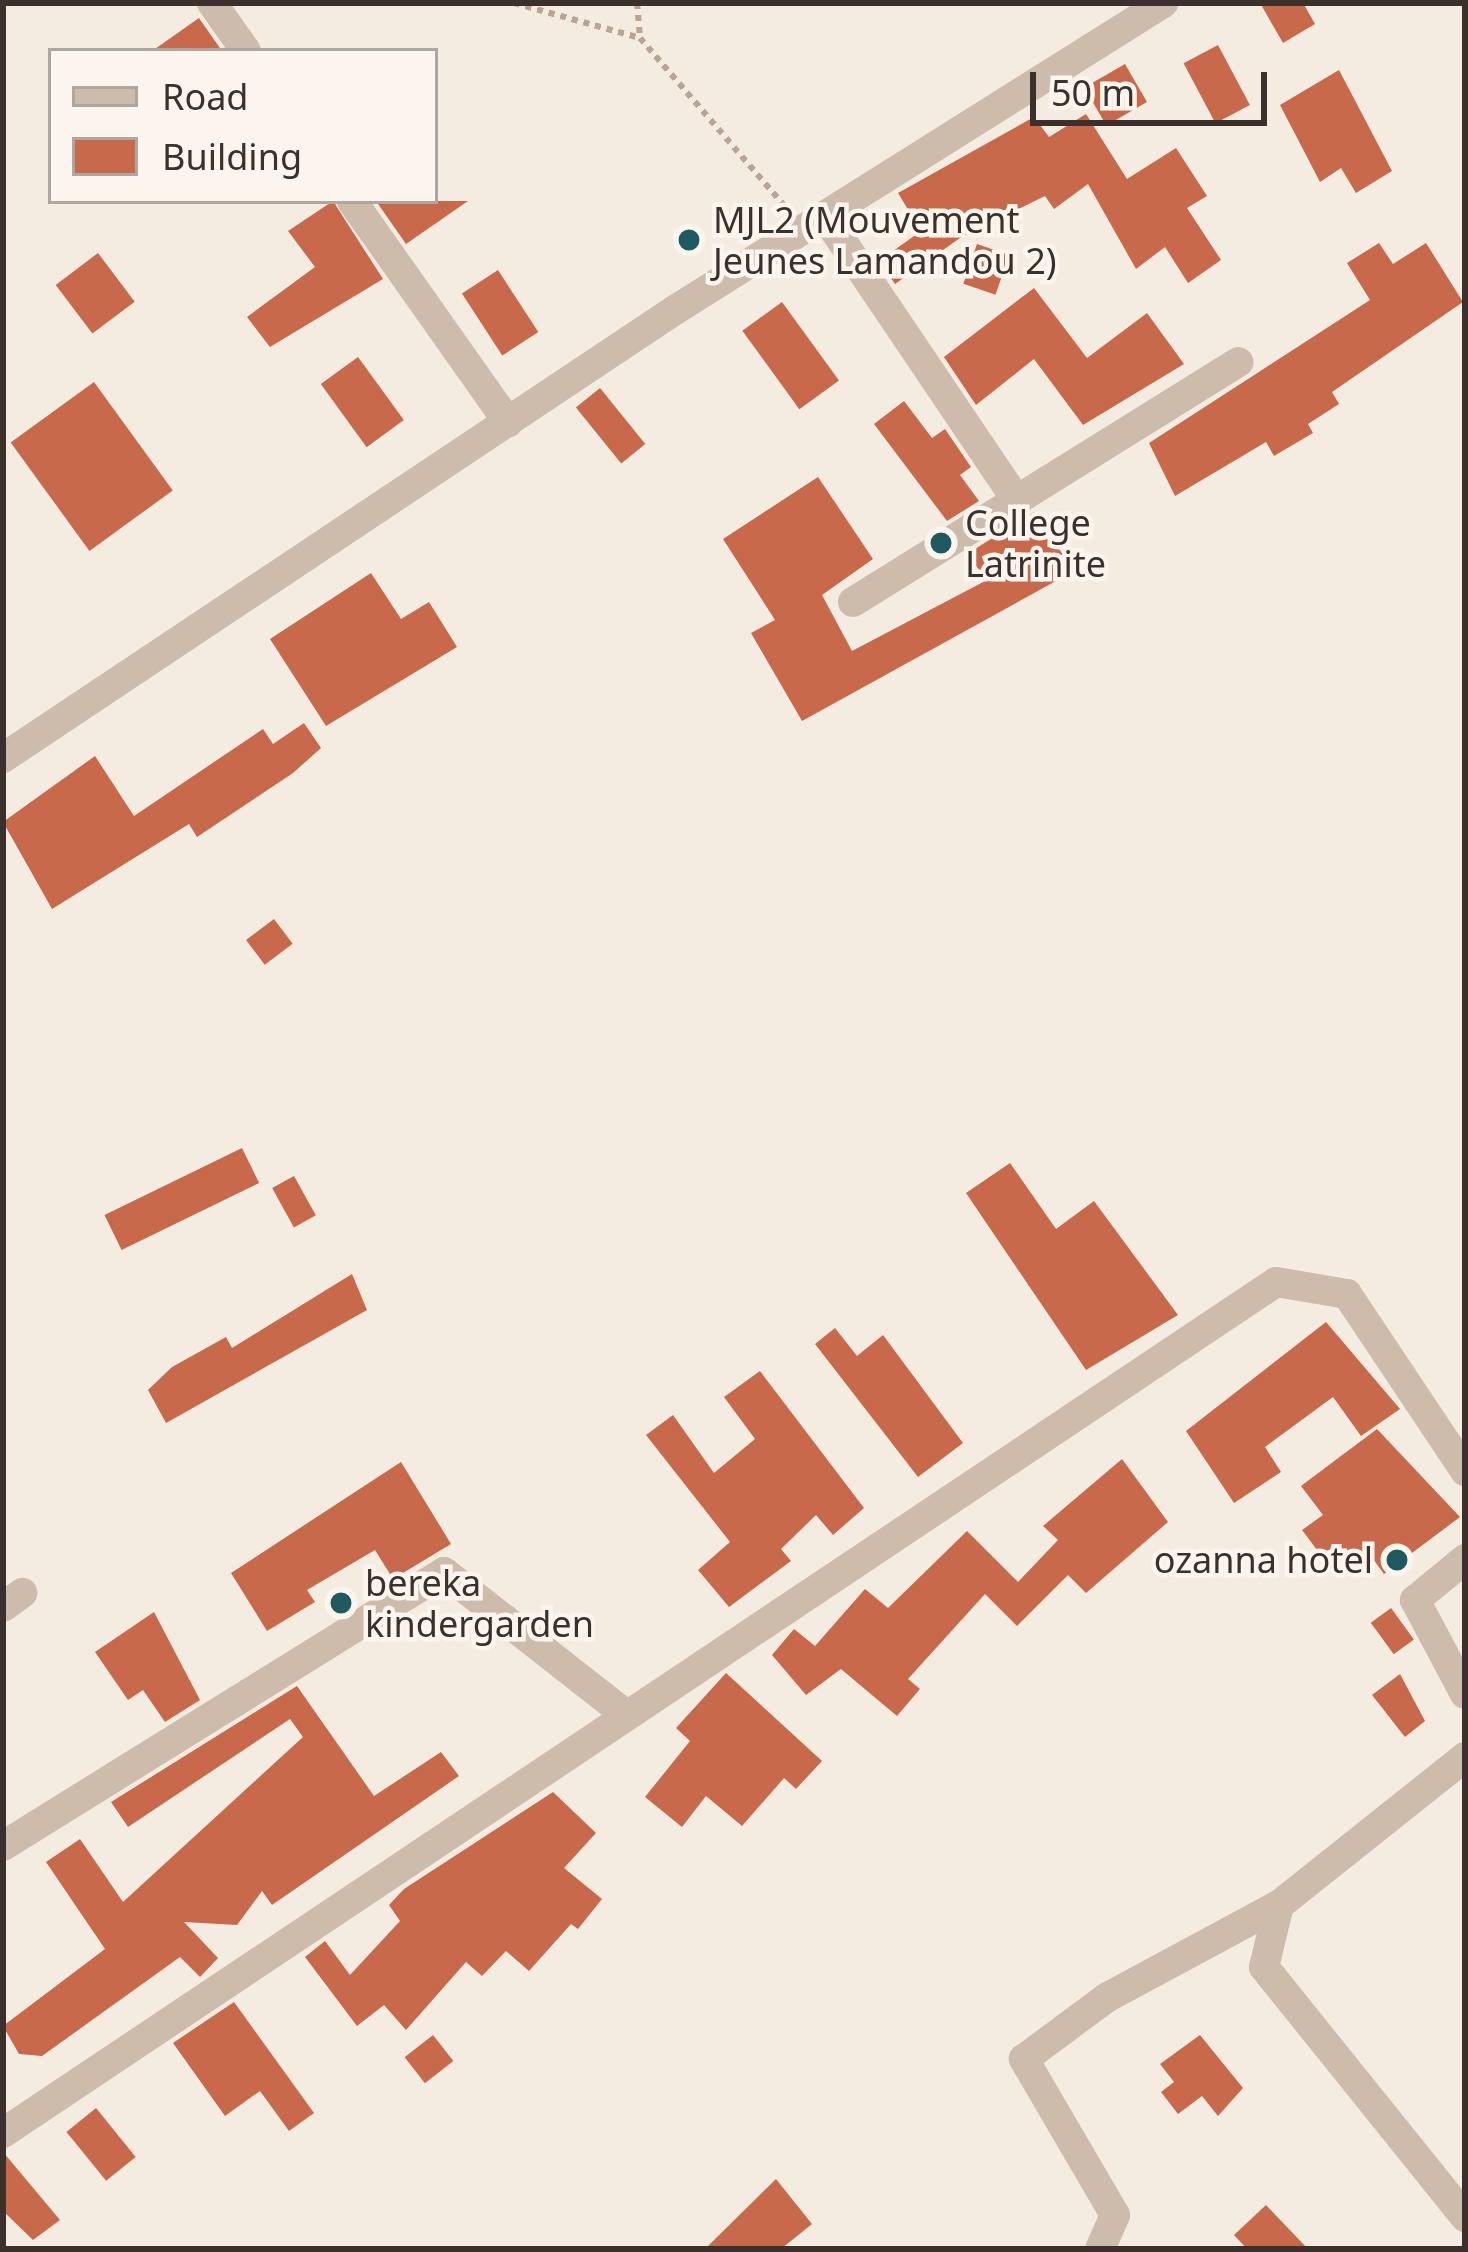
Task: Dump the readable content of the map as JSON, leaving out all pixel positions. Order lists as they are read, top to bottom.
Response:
{
  "places": [
    "MJL2 (Mouvement Jeunes Lamandou 2)",
    "College Latrinite",
    "ozanna hotel",
    "bereka kindergarden"
  ],
  "legend": ["Road", "Building"],
  "scale_bar": "50 m"
}
